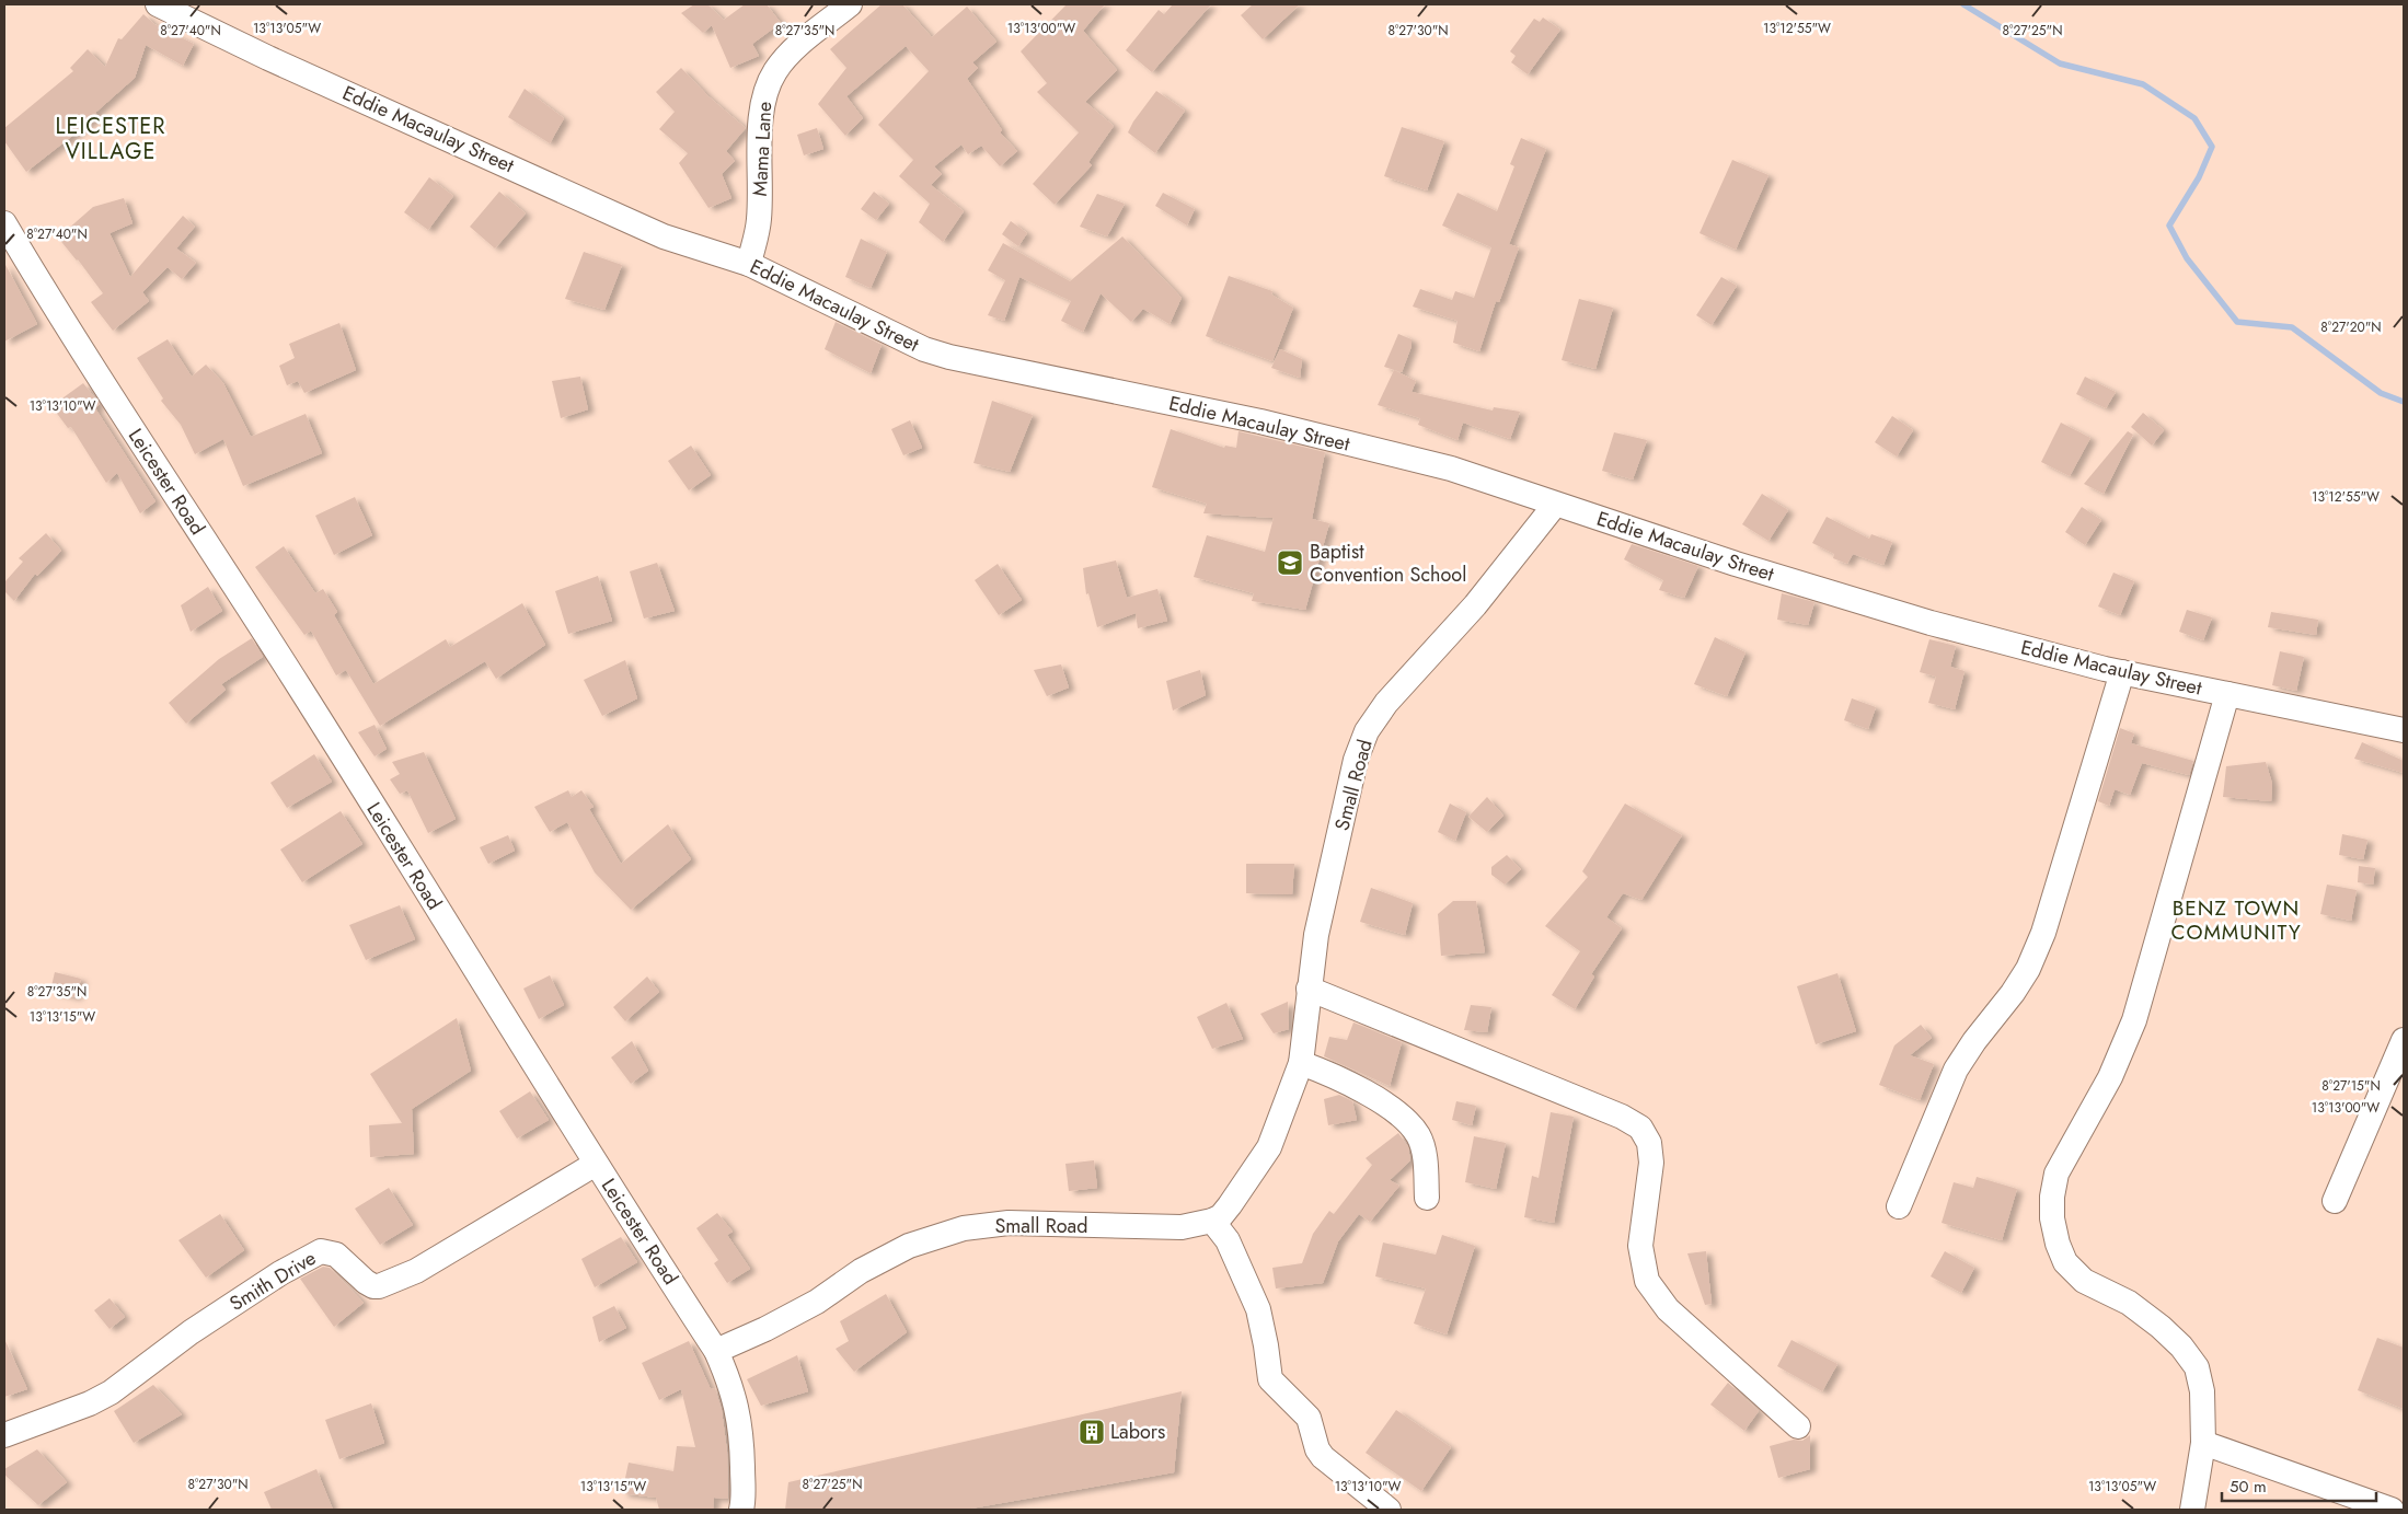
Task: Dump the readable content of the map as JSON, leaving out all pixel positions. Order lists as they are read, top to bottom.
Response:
{
  "streets": {
    "street": [
      "Eddie Macaulay Street",
      "Mama Lane",
      "Leicester Road",
      "Small Road",
      "Smith Drive"
    ]
  },
  "crossings": [
    ["Eddie Macaulay Street", "Mama Lane"],
    ["Eddie Macaulay Street", "Small Road"],
    ["Leicester Road", "Small Road"],
    ["Leicester Road", "Smith Drive"]
  ],
  "districts": ["LEICESTER VILLAGE", "BENZ TOWN COMMUNITY"],
  "places": {
    "school or university": ["Baptist Convention School"],
    "building": ["Labors"]
  },
  "scale_bar": "50 m",
  "coordinates": [
    "13°12'55\"W",
    "13°13'05\"W",
    "13°13'00\"W",
    "8°27'40\"N",
    "8°27'35\"N",
    "8°27'30\"N",
    "8°27'25\"N",
    "8°27'20\"N",
    "13°13'10\"W",
    "13°13'15\"W",
    "8°27'15\"N"
  ]
}
